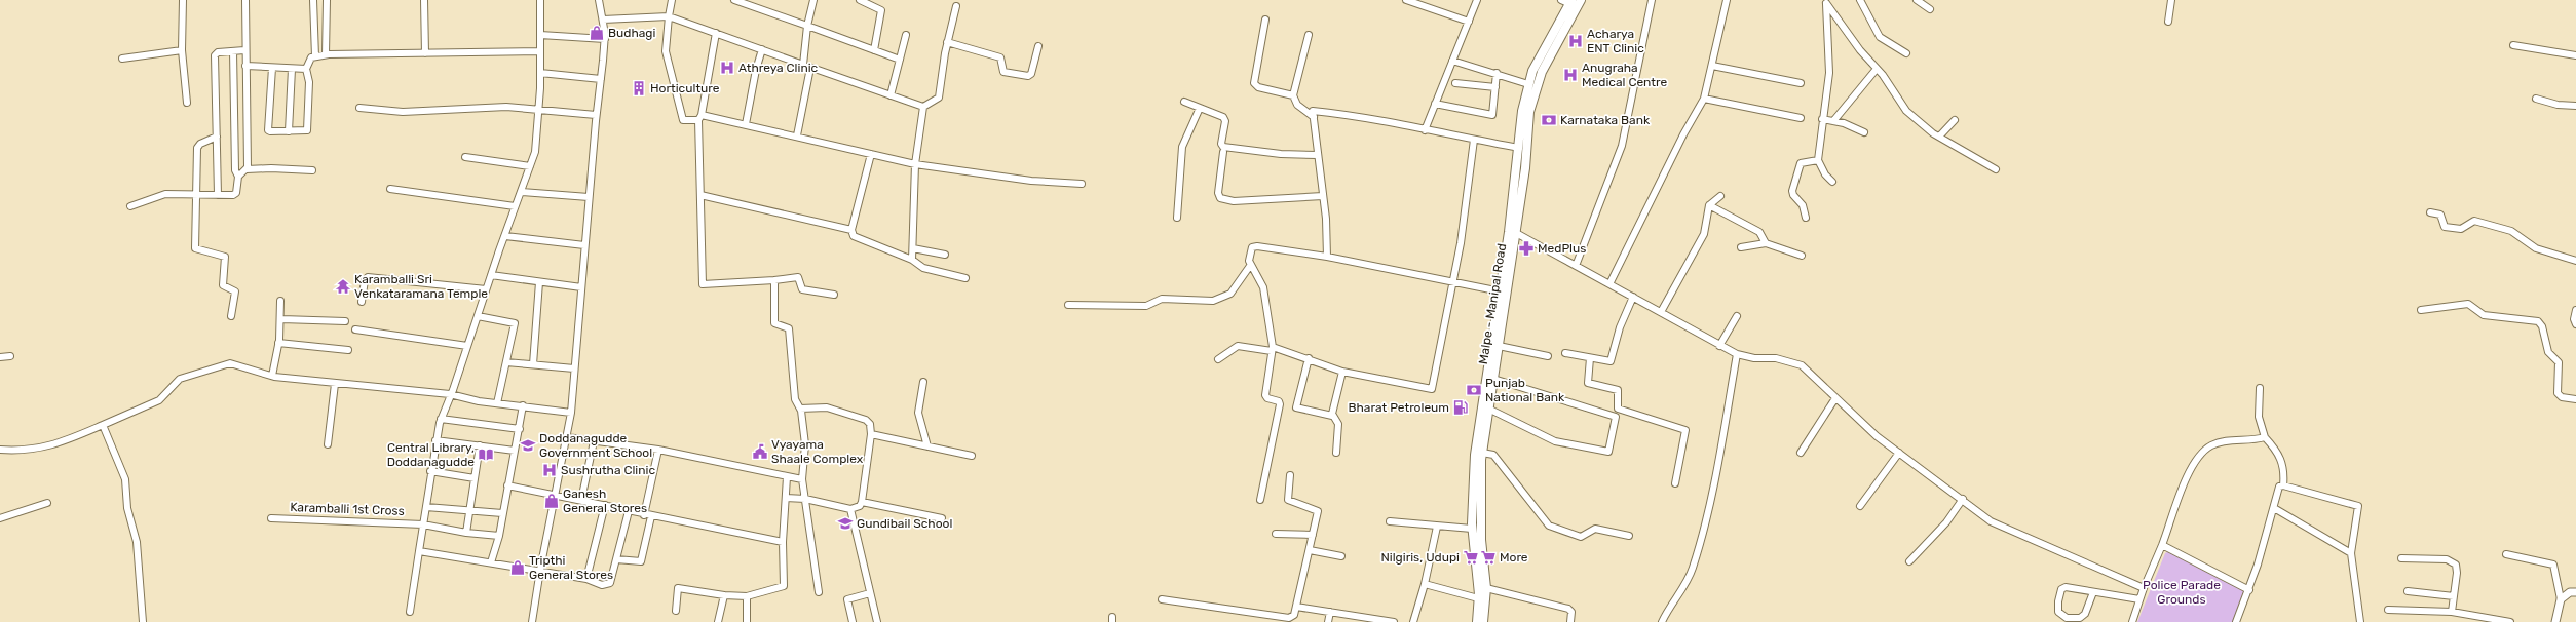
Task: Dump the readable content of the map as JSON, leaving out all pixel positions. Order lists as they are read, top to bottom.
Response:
{
  "streets": {
    "highway": ["Malpe - Manipal Road"],
    "street": ["Karamballi 1st Cross"]
  },
  "parks": ["Police Parade Grounds"],
  "places": {
    "shop": ["Budhagi", "Ganesh General Stores", "Tripthi General Stores"],
    "hospital": [
      "Acharya ENT Clinic",
      "Athreya Clinic",
      "Anugraha Medical Centre",
      "Sushrutha Clinic"
    ],
    "building": ["Horticulture"],
    "bank": ["Karnataka Bank", "Punjab National Bank"],
    "pharmacy": ["MedPlus"],
    "temple": ["Karamballi Sri Venkataramana Temple"],
    "fuel station": ["Bharat Petroleum"],
    "school or university": ["Doddanagudde Government School", "Gundibail School"],
    "public building": ["Vyayama Shaale Complex"],
    "library": ["Central Library, Doddanagudde"],
    "supermarket": ["Nilgiris, Udupi", "More"]
  }
}
